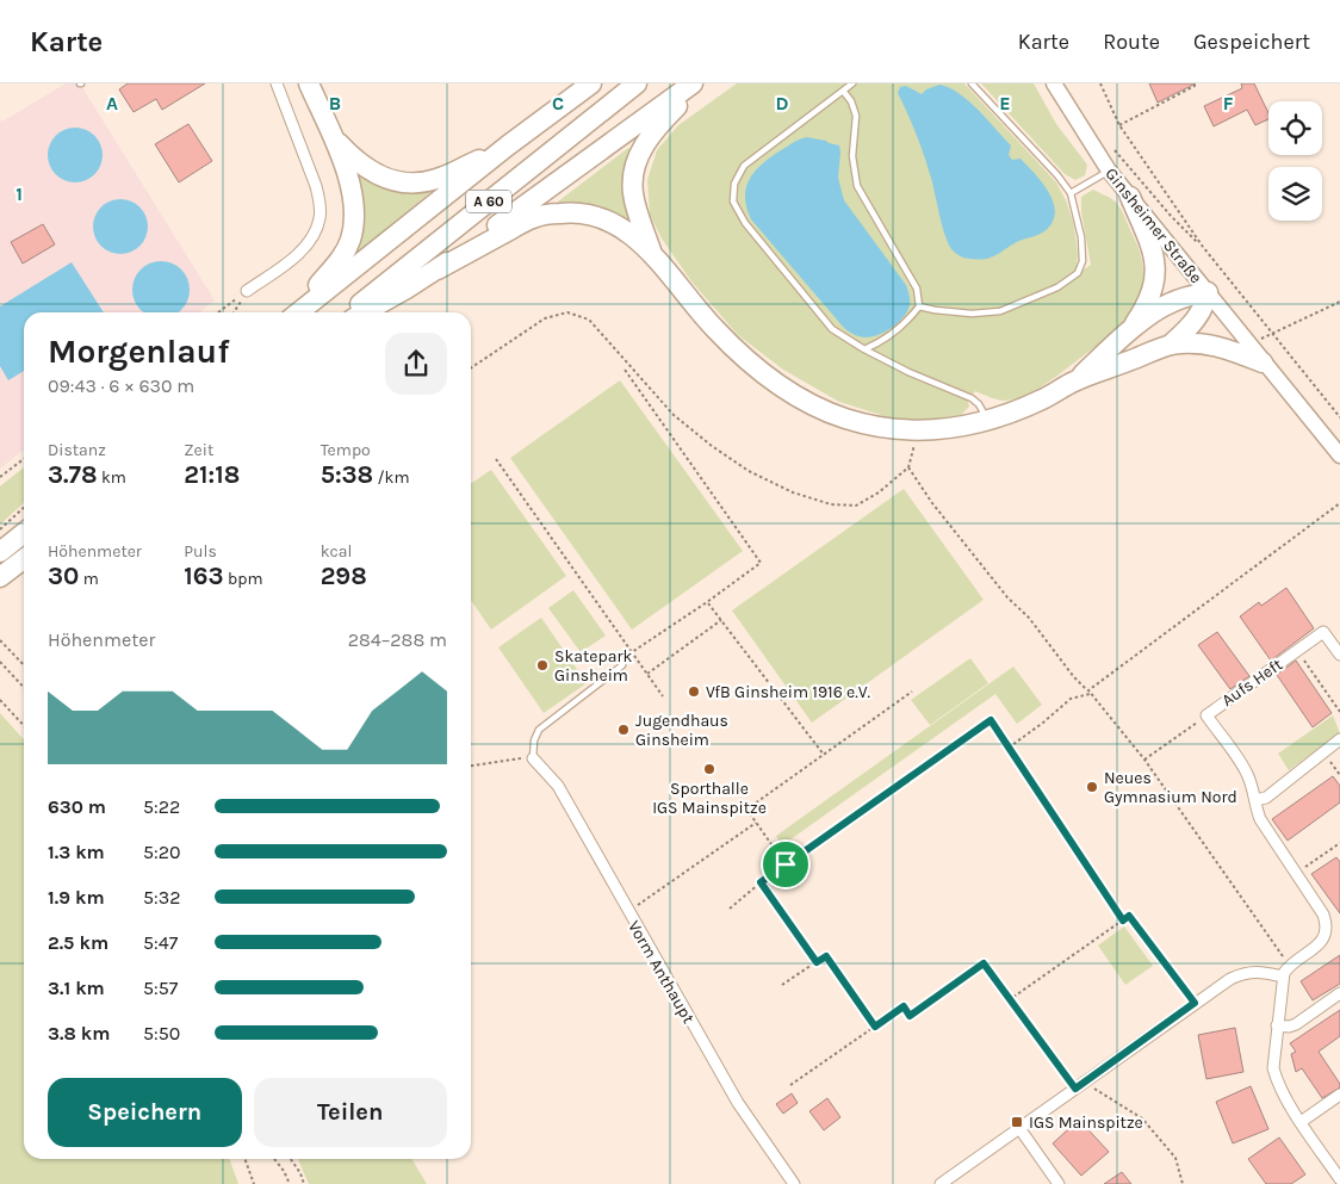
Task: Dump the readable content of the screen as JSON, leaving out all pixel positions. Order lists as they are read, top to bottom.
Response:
{
  "streets": {
    "highway": ["A 60"],
    "main road": ["Ginsheimer Straße"],
    "street": ["Aufs Heft", "Vorm Anthaupt"]
  },
  "places": {
    "other": [
      "Skatepark Ginsheim",
      "VfB Ginsheim 1916 e.V.",
      "Jugendhaus Ginsheim",
      "Sporthalle IGS Mainspitze",
      "Neues Gymnasium Nord"
    ],
    "transit": ["IGS Mainspitze"]
  },
  "page": {
    "header": "Karte",
    "nav": ["Karte", "Route", "Gespeichert"],
    "heading": ["Morgenlauf", "09:43 · 6 × 630 m"],
    "stats": [
      ["Distanz", "3.78 km"],
      ["Zeit", "21:18"],
      ["Tempo", "5:38 /km"],
      ["Höhenmeter", "30 m"],
      ["Puls", "163 bpm"],
      ["kcal", "298"]
    ],
    "chart": ["Höhenmeter", "284–288 m"],
    "list": [
      {
        "name": "630 m",
        "note": "5:22"
      },
      {
        "name": "1.3 km",
        "note": "5:20"
      },
      {
        "name": "1.9 km",
        "note": "5:32"
      },
      {
        "name": "2.5 km",
        "note": "5:47"
      },
      {
        "name": "3.1 km",
        "note": "5:57"
      },
      {
        "name": "3.8 km",
        "note": "5:50"
      }
    ],
    "buttons": ["Speichern", "Teilen"]
  },
  "grid": {
    "columns": [
      "A",
      "B",
      "C",
      "D",
      "E",
      "F"
    ],
    "rows": ["1"]
  }
}
